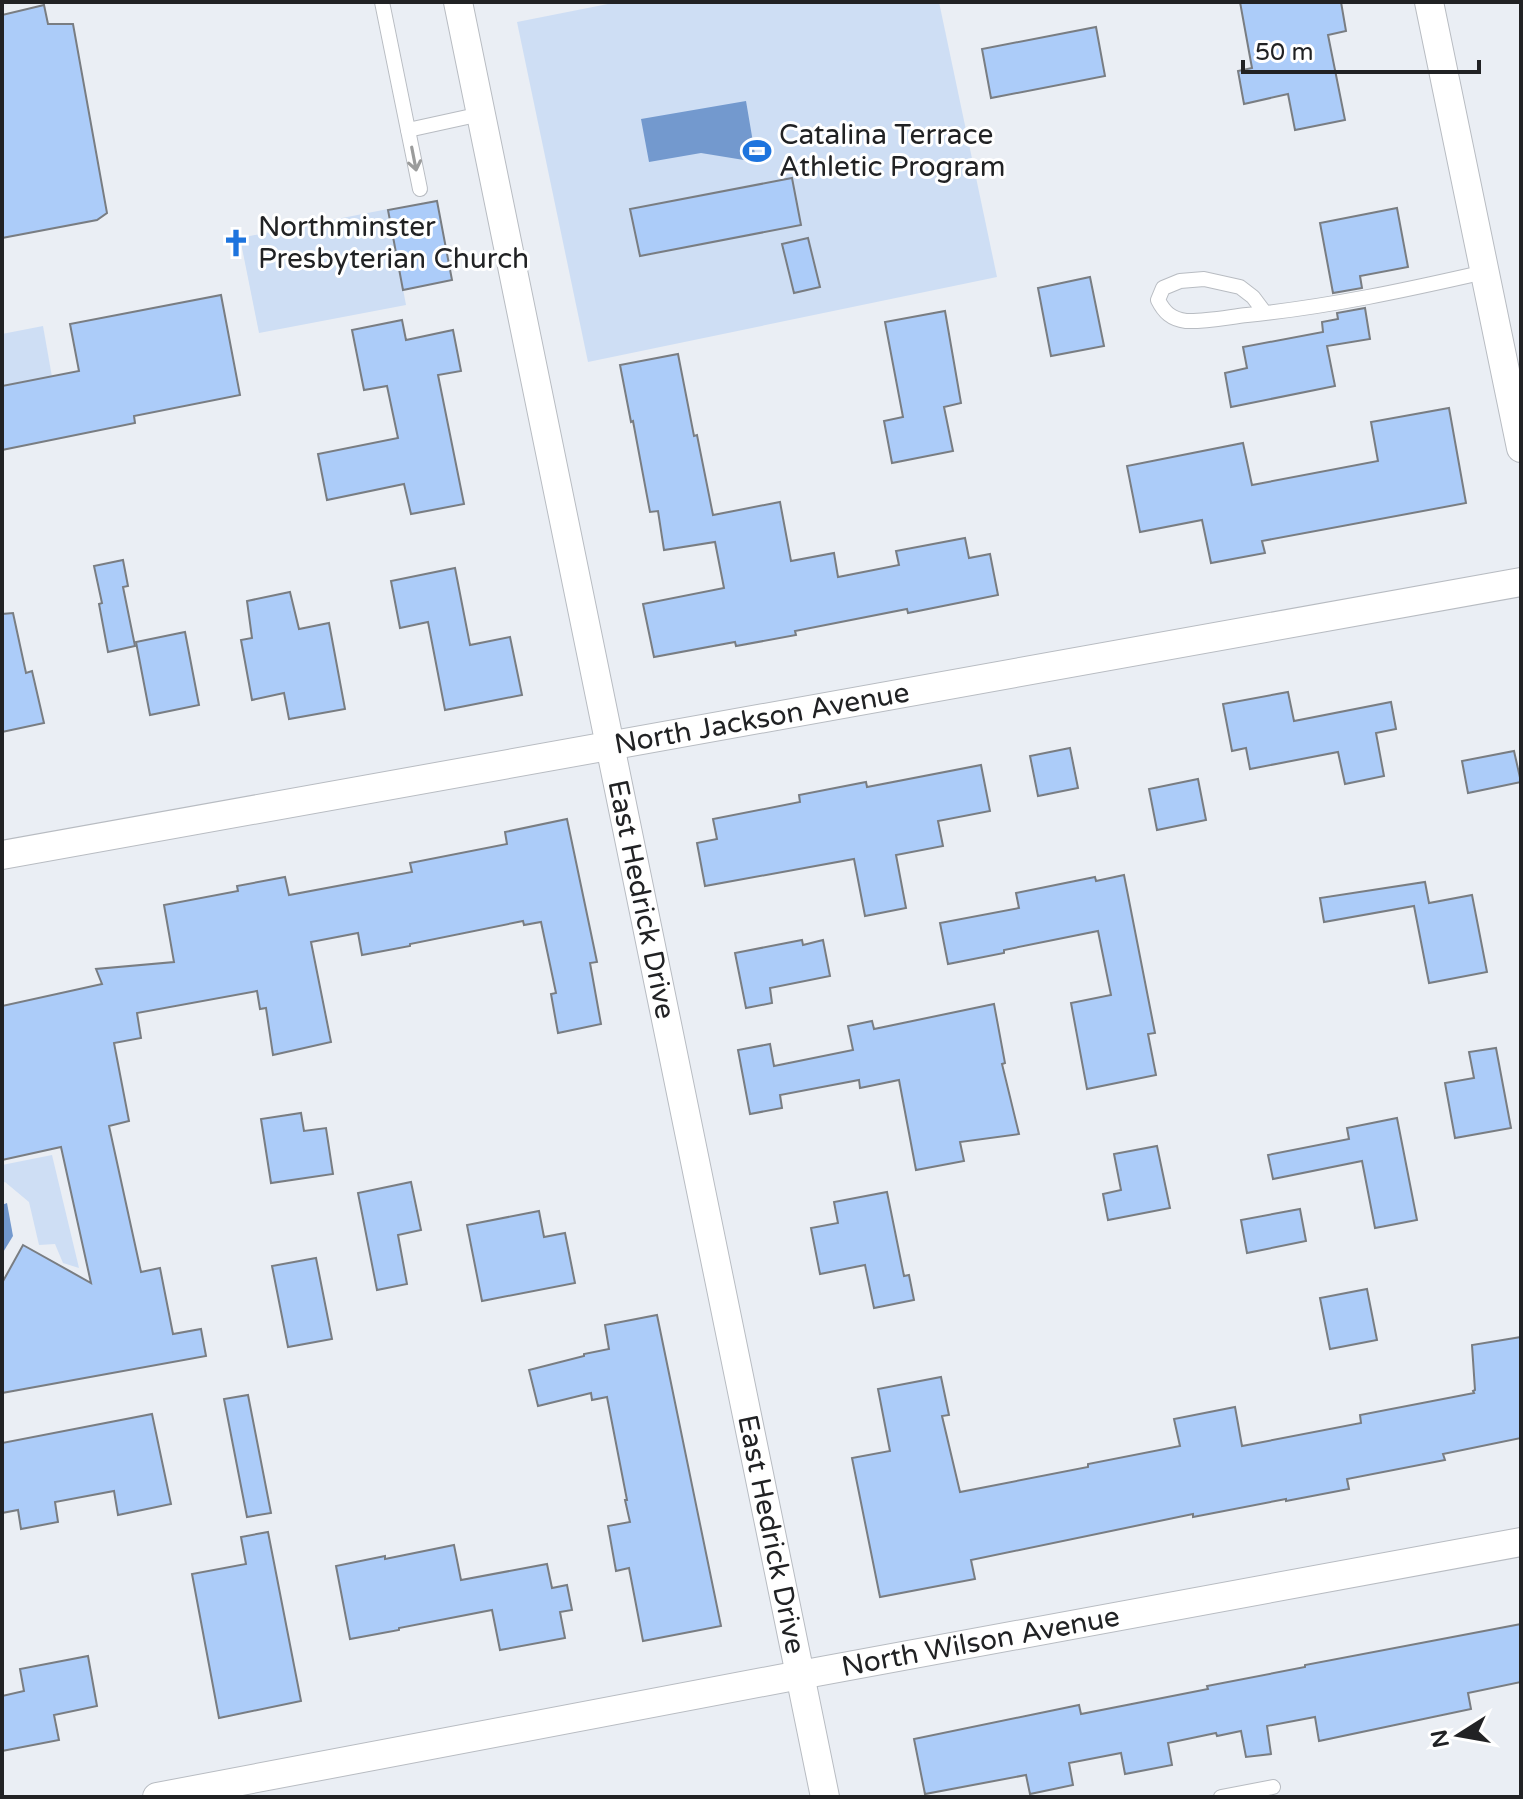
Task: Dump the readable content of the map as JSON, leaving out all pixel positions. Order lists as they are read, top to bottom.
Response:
{
  "streets": {
    "street": ["North Jackson Avenue", "East Hedrick Drive", "North Wilson Avenue"]
  },
  "crossings": [
    ["North Jackson Avenue", "East Hedrick Drive"],
    ["East Hedrick Drive", "North Wilson Avenue"]
  ],
  "places": {
    "sports": ["Catalina Terrace Athletic Program"],
    "church": ["Northminster Presbyterian Church"]
  },
  "scale_bar": "50 m",
  "north": "left"
}
